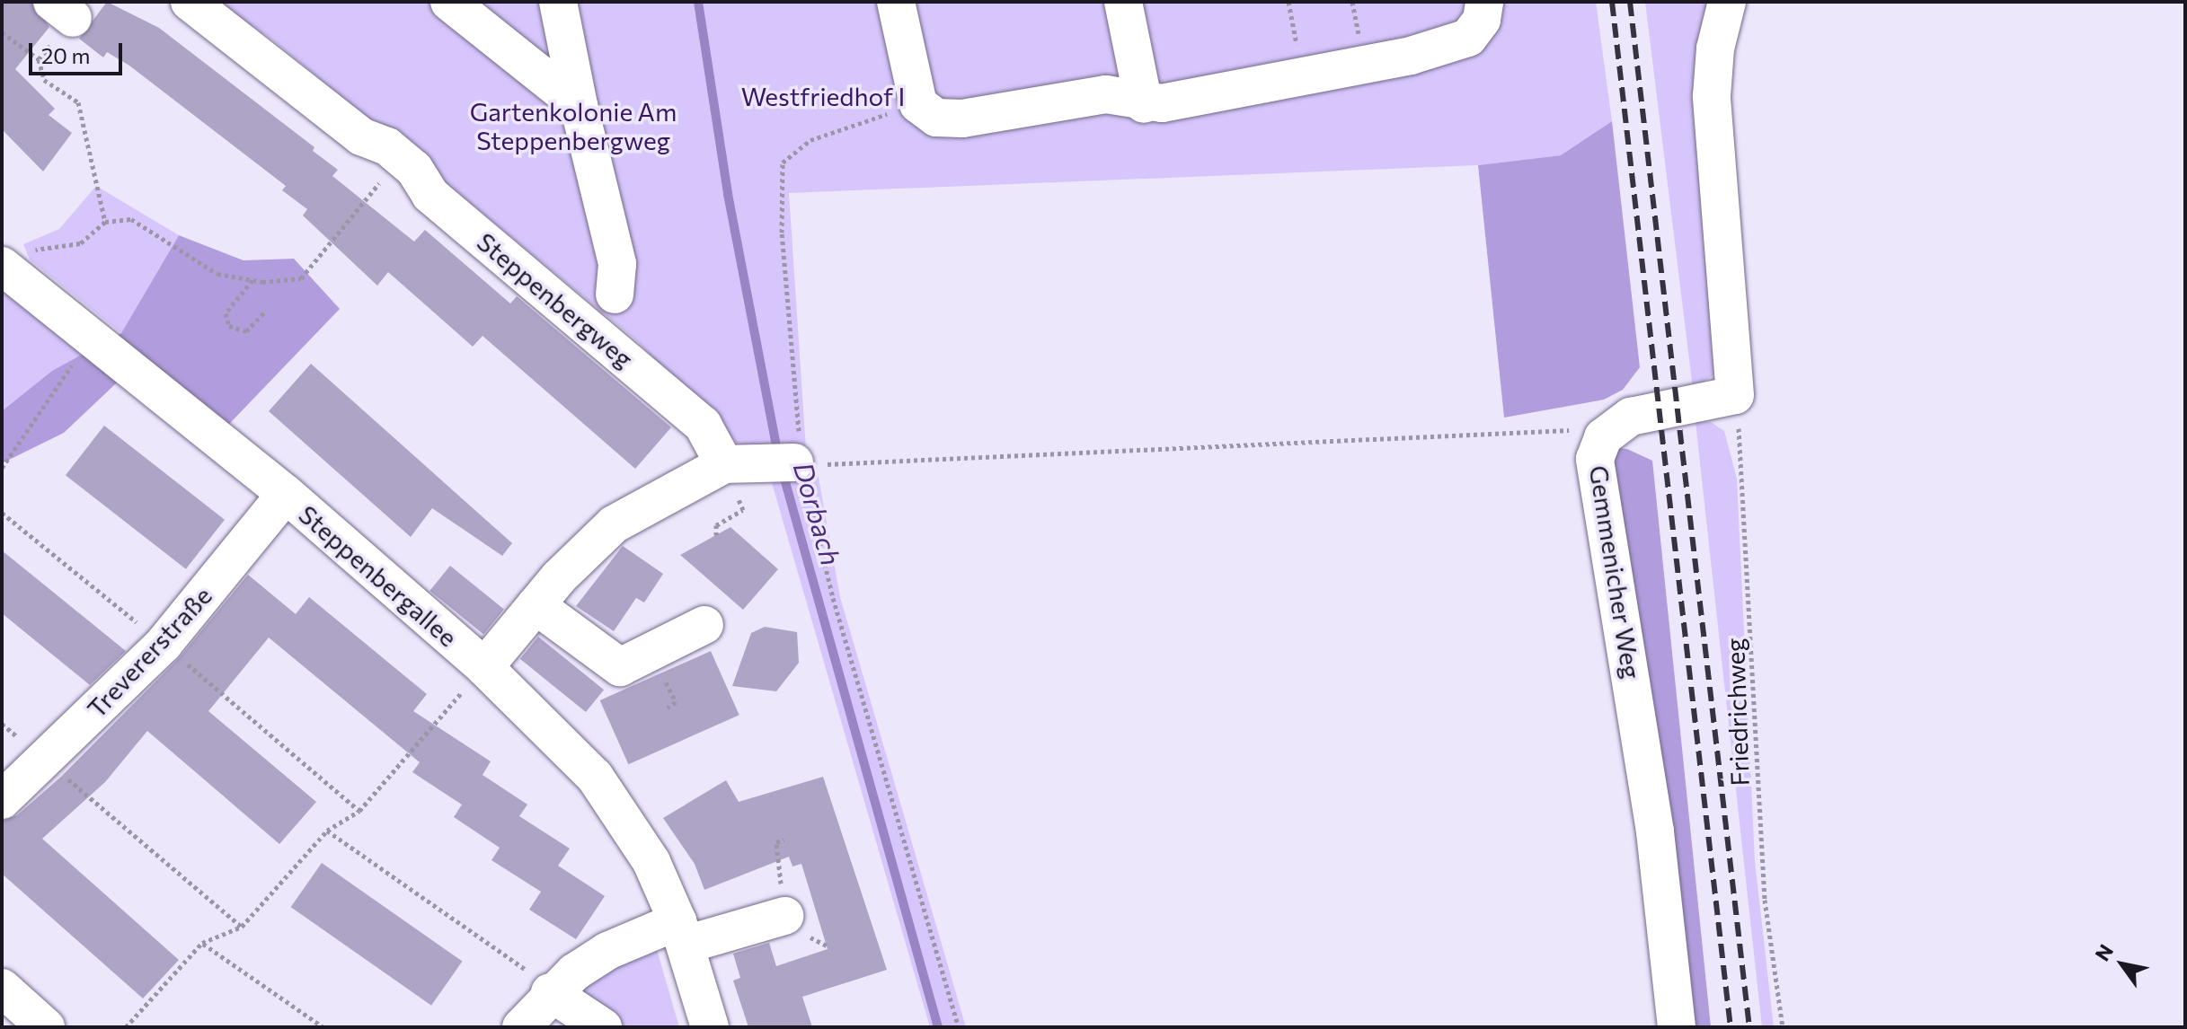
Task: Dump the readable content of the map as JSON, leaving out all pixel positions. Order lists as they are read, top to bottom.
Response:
{
  "streets": {
    "street": [
      "Steppenbergweg",
      "Gemmenicher Weg",
      "Steppenbergallee",
      "Trevererstraße"
    ],
    "path": ["Friedrichweg"]
  },
  "crossings": [
    ["Gemmenicher Weg", "Friedrichweg"],
    ["Steppenbergallee", "Trevererstraße"]
  ],
  "water": ["Dorbach"],
  "parks": ["Westfriedhof I", "Gartenkolonie Am Steppenbergweg"],
  "scale_bar": "20 m",
  "north": "top left"
}
